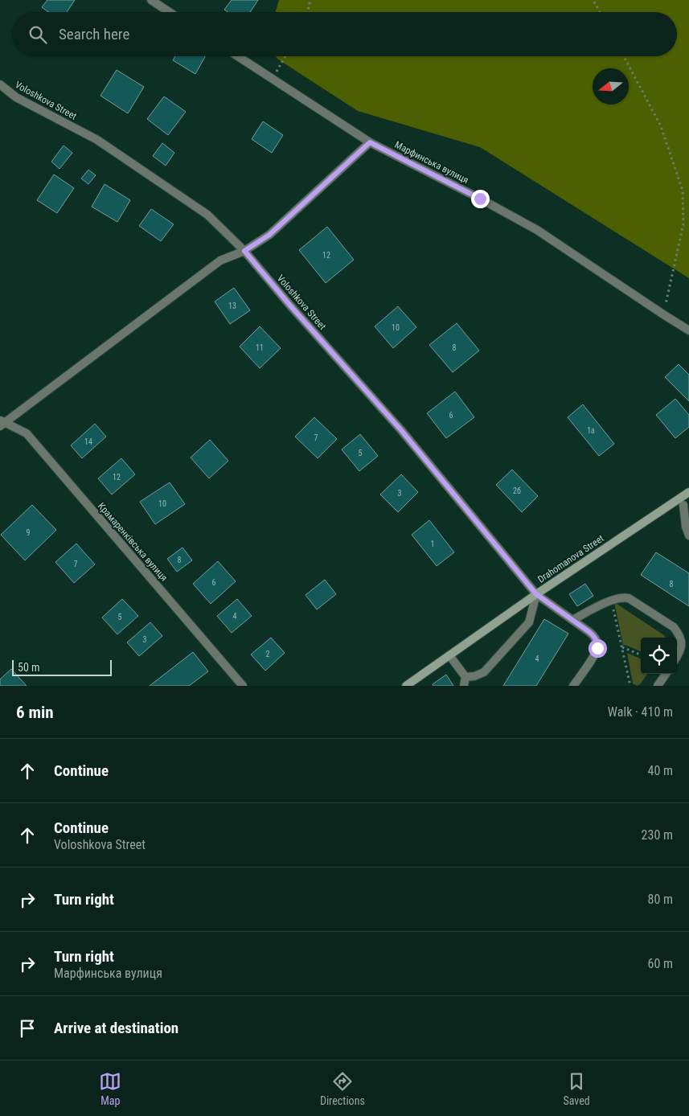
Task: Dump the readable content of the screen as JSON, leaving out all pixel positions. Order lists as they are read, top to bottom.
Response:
{
  "streets": {
    "street": [
      "Voloshkova Street",
      "Марфинська вулиця",
      "Крамаренківська вулиця",
      "Drahomanova Street"
    ]
  },
  "crossings": [
    ["Voloshkova Street", "Drahomanova Street"]
  ],
  "house_numbers": [
    "12",
    "13",
    "10",
    "11",
    "8",
    "6",
    "1а",
    "7",
    "14",
    "5",
    "12",
    "2б",
    "3",
    "10",
    "9",
    "1",
    "8",
    "7",
    "6",
    "8",
    "4",
    "5",
    "3",
    "2",
    "4"
  ],
  "scale_bar": "50 m",
  "north": "left",
  "page": {
    "search": "Search here",
    "scale": "50 m",
    "heading": ["6 min", "Walk · 410 m"],
    "list": [
      ["Continue", "40 m"],
      ["Continue", "Voloshkova Street", "230 m"],
      ["Turn right", "80 m"],
      ["Turn right", "Марфинська вулиця", "60 m"],
      "Arrive at destination"
    ],
    "nav": ["Map", "Directions", "Saved"]
  }
}
